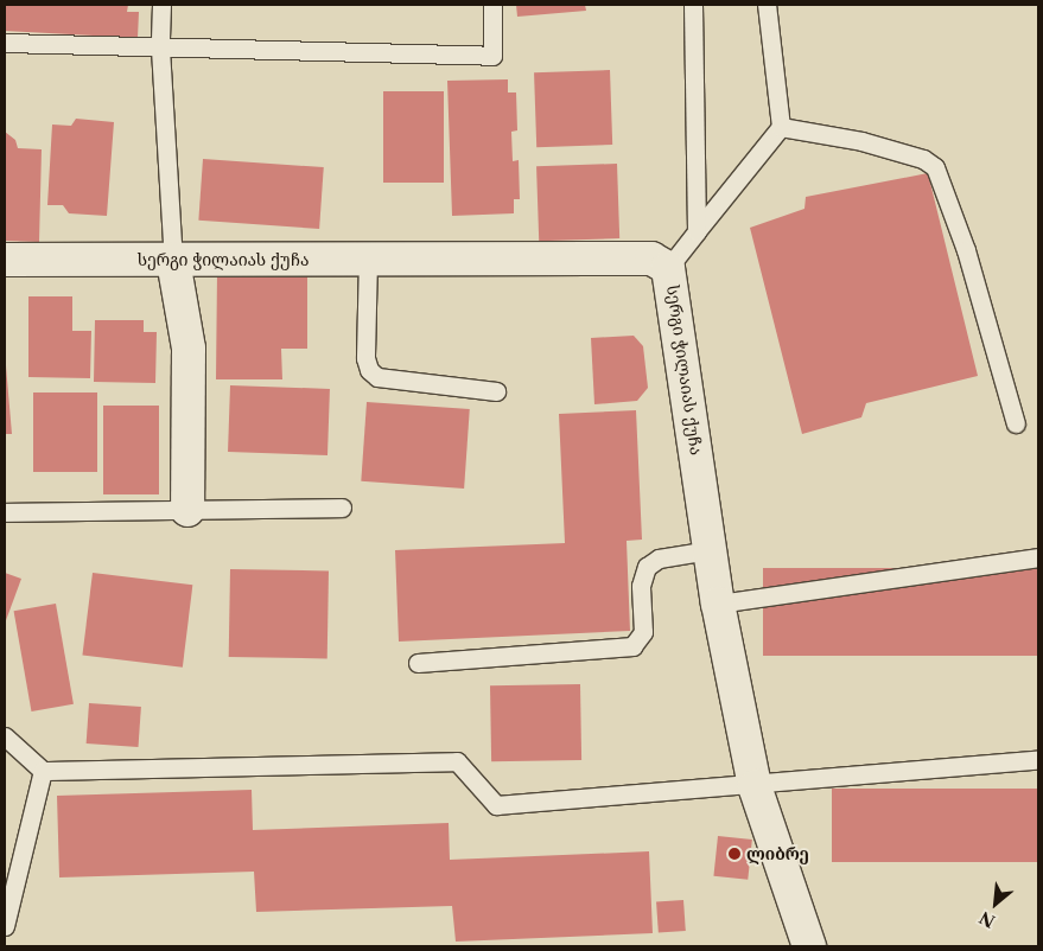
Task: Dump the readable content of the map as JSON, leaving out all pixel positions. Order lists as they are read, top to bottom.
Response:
{
  "streets": {
    "street": ["სერგი ჭილაიას ქუჩა"]
  },
  "places": ["ლიბრე"],
  "north": "bottom left"
}
